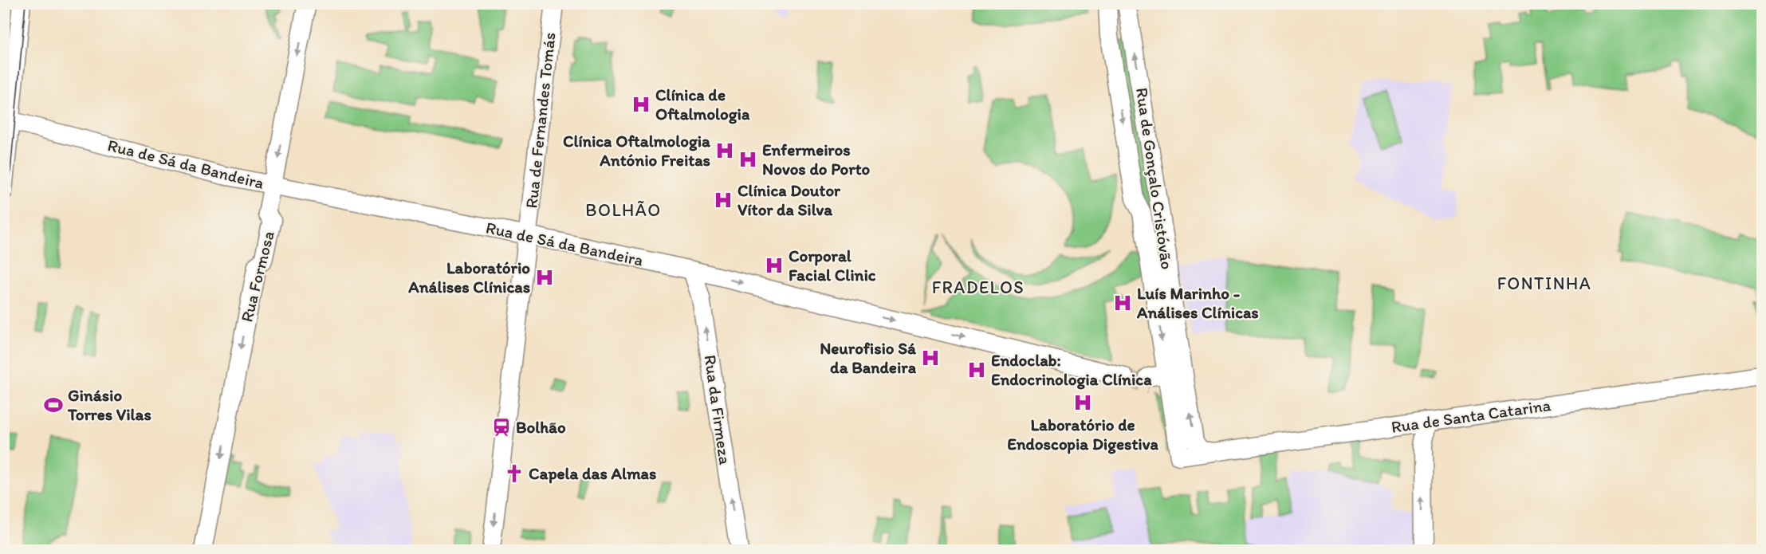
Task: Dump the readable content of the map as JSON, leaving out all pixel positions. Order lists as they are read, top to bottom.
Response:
{
  "streets": {
    "main road": [
      "Rua de Fernandes Tomás",
      "Rua de Sá da Bandeira",
      "Rua de Gonçalo Cristóvão",
      "Rua Formosa",
      "Rua da Firmeza",
      "Rua de Santa Catarina"
    ]
  },
  "crossings": [
    ["Rua de Fernandes Tomás", "Rua de Sá da Bandeira"],
    ["Rua de Sá da Bandeira", "Rua Formosa"],
    ["Rua de Sá da Bandeira", "Rua da Firmeza"],
    ["Rua de Gonçalo Cristóvão", "Rua de Santa Catarina"]
  ],
  "one_way": [
    "Rua de Fernandes Tomás",
    "Rua de Sá da Bandeira",
    "Rua Formosa",
    "Rua da Firmeza"
  ],
  "districts": ["BOLHÃO", "FONTINHA", "FRADELOS"],
  "places": {
    "hospital": [
      "Clínica de Oftalmologia",
      "Clínica Oftalmologia António Freitas",
      "Enfermeiros Novos do Porto",
      "Clínica Doutor Vítor da Silva",
      "Corporal Facial Clinic",
      "Laboratório Análises Clínicas",
      "Luís Marinho - Análises Clínicas",
      "Neurofisio Sá da Bandeira",
      "Endoclab: Endocrinologia Clínica",
      "Laboratório de Endoscopia Digestiva"
    ],
    "sports": ["Ginásio Torres Vilas"],
    "station": ["Bolhão"],
    "church": ["Capela das Almas"]
  }
}
